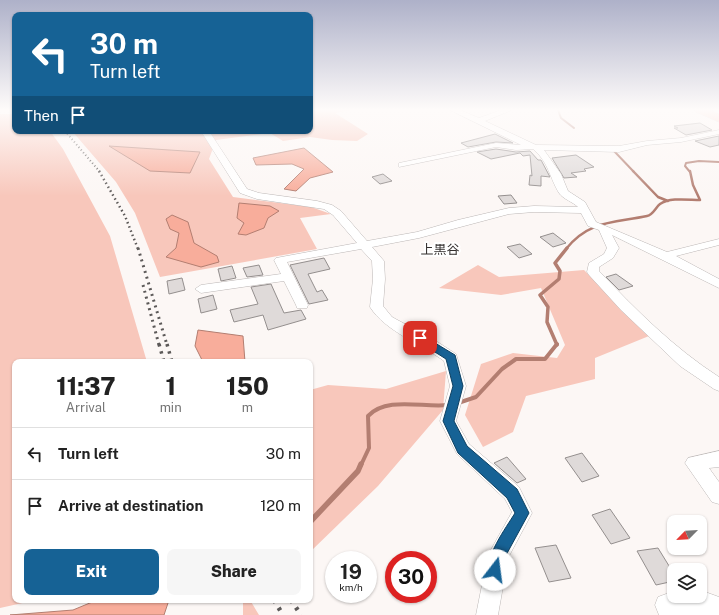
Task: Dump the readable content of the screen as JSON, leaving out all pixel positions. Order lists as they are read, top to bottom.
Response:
{
  "districts": ["上黒谷"],
  "north": "bottom left",
  "page": {
    "turn": ["30 m", "Turn left"],
    "then": "Then",
    "eta": [
      "11:37",
      "Arrival",
      "1",
      "min",
      "150",
      "m"
    ],
    "list": [
      {
        "name": "Turn left",
        "value": "30 m"
      },
      {
        "name": "Arrive at destination",
        "value": "120 m"
      }
    ],
    "buttons": ["Exit", "Share"],
    "speed": "19 km/h",
    "limit": "30"
  }
}
